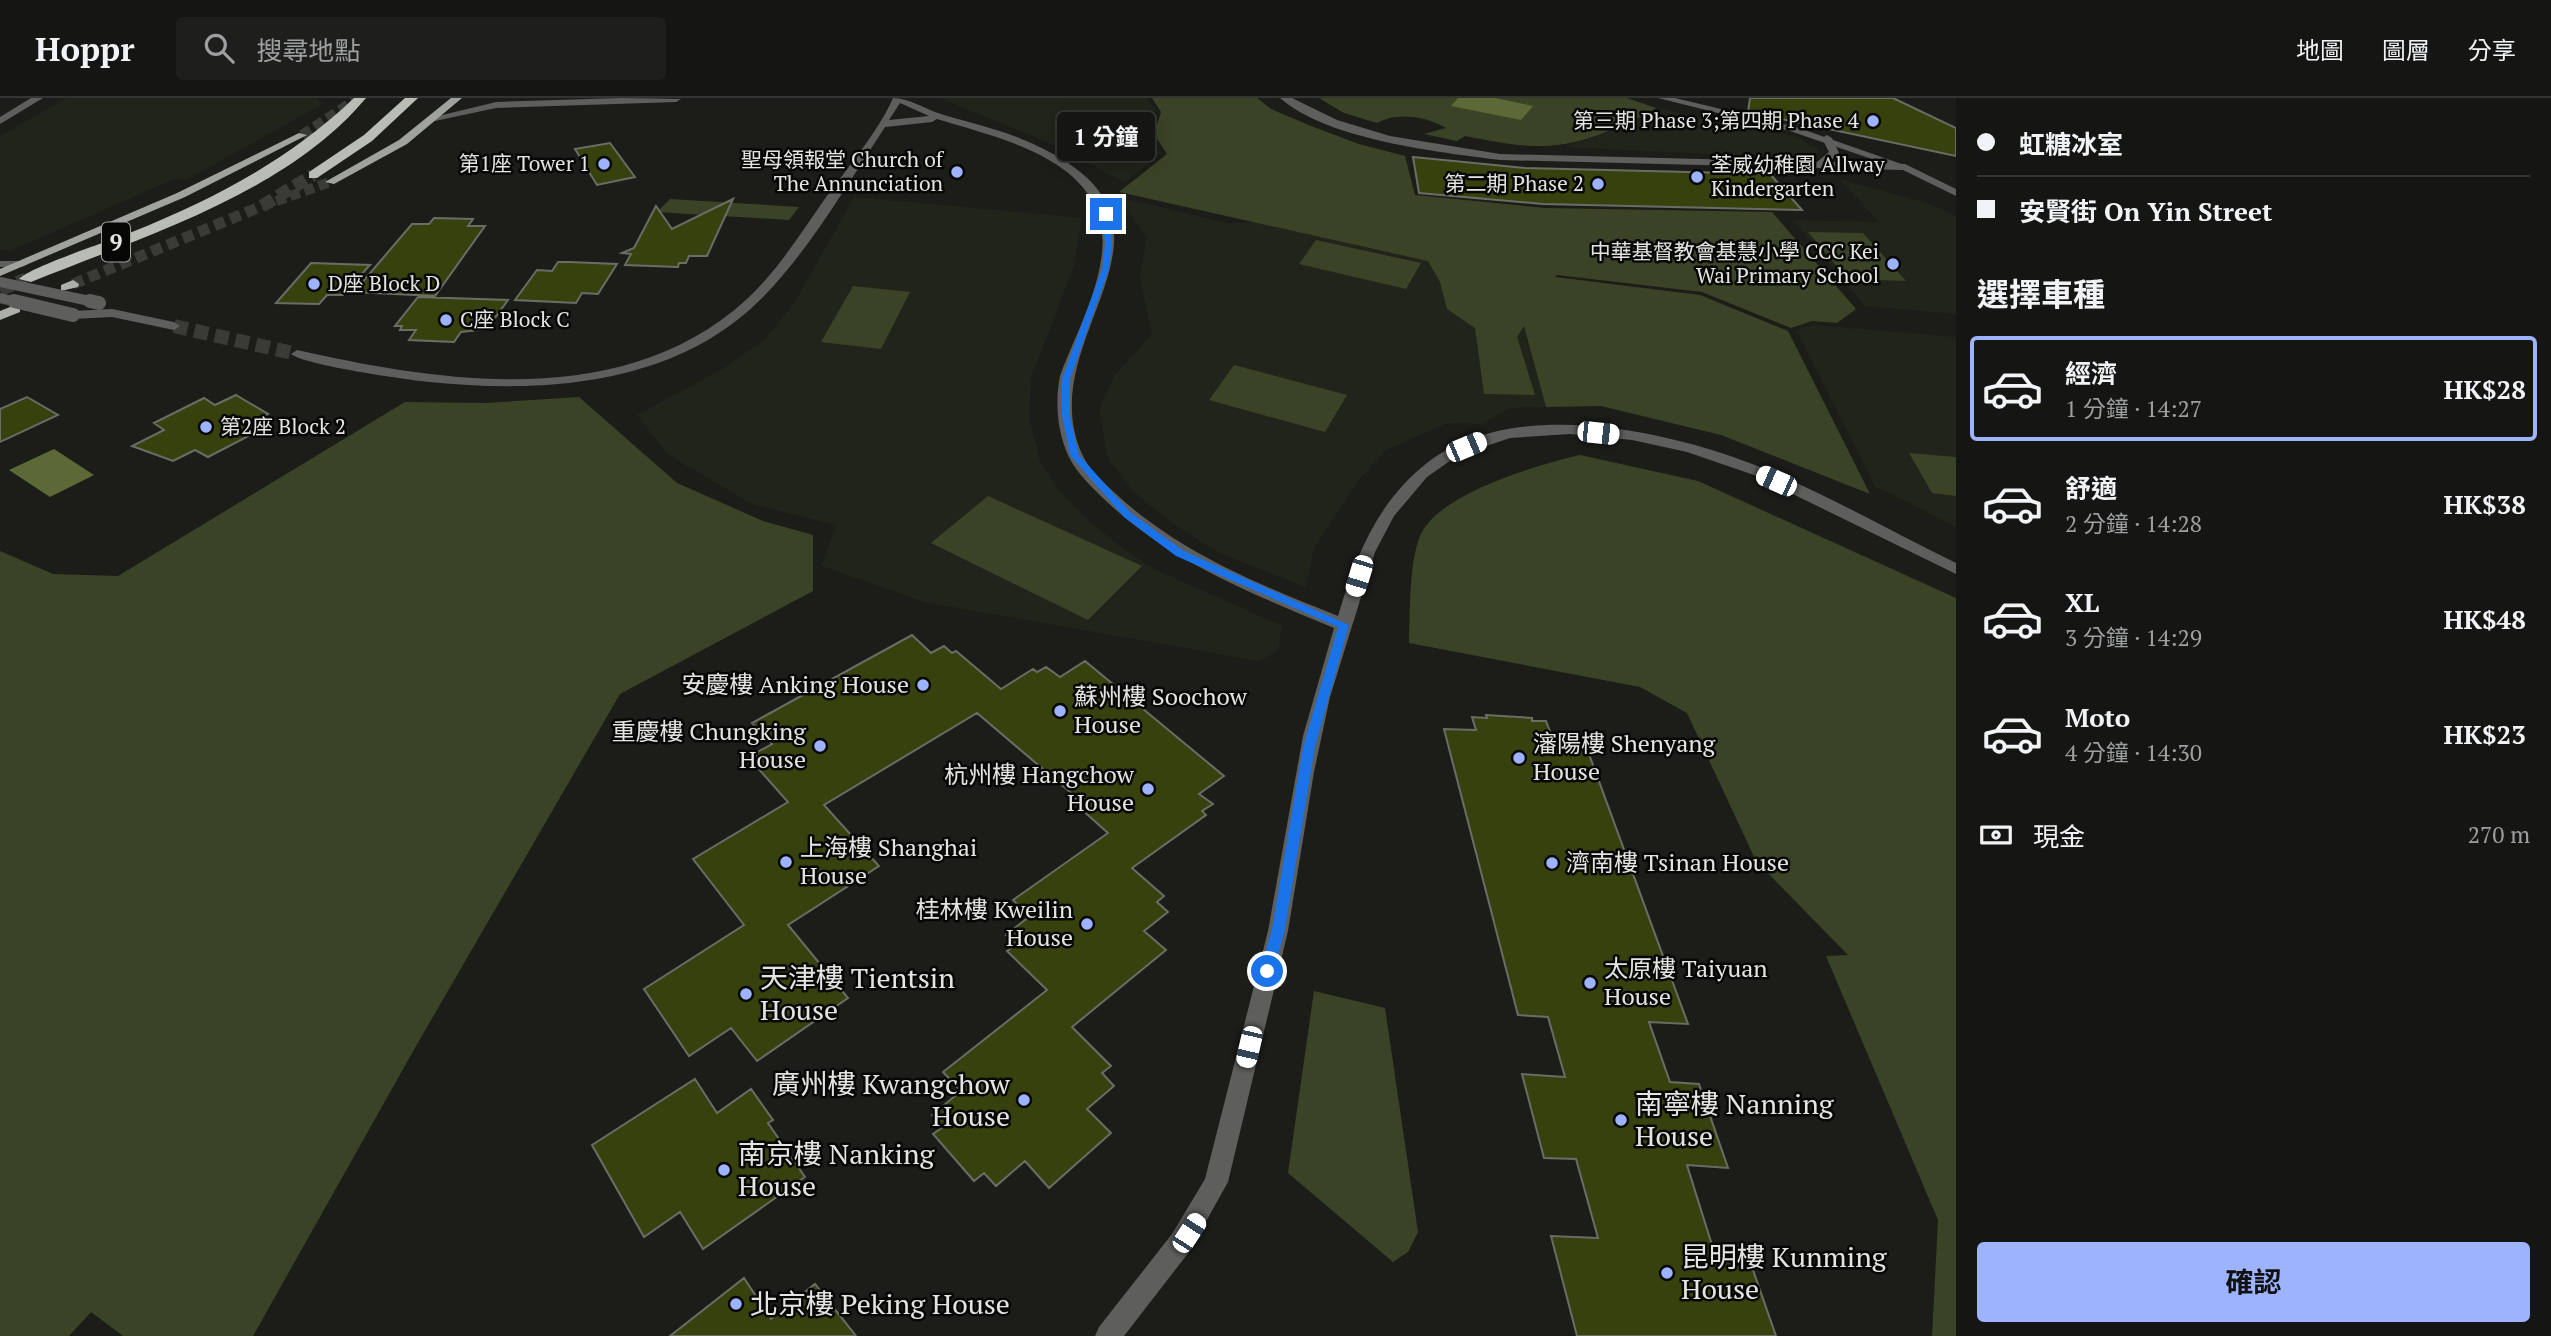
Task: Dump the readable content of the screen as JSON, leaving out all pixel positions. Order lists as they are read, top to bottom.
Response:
{
  "streets": {
    "highway": ["9"]
  },
  "places": [
    "第三期 Phase 3;第四期 Phase 4",
    "第1座 Tower 1",
    "聖母領報堂 Church of The Annunciation",
    "荃威幼稚園 Allway Kindergarten",
    "第二期 Phase 2",
    "中華基督教會基慧小學 CCC Kei Wai Primary School",
    "D座 Block D",
    "C座 Block C",
    "第2座 Block 2",
    "安慶樓 Anking House",
    "蘇州樓 Soochow House",
    "重慶樓 Chungking House",
    "瀋陽樓 Shenyang House",
    "杭州樓 Hangchow House",
    "上海樓 Shanghai House",
    "濟南樓 Tsinan House",
    "桂林樓 Kweilin House",
    "太原樓 Taiyuan House",
    "天津樓 Tientsin House",
    "廣州樓 Kwangchow House",
    "南寧樓 Nanning House",
    "南京樓 Nanking House",
    "昆明樓 Kunming House",
    "北京樓 Peking House"
  ],
  "page": {
    "header": "Hoppr",
    "search": "搜尋地點",
    "nav": ["地圖", "圖層", "分享"],
    "banner": ["虹糖冰室", "安賢街 On Yin Street"],
    "bubble": "1 分鐘",
    "heading": "選擇車種",
    "list": [
      {
        "name": "經濟",
        "note": "1 分鐘 · 14:27",
        "value": "HK$28"
      },
      {
        "name": "舒適",
        "note": "2 分鐘 · 14:28",
        "value": "HK$38"
      },
      {
        "name": "XL",
        "note": "3 分鐘 · 14:29",
        "value": "HK$48"
      },
      {
        "name": "Moto",
        "note": "4 分鐘 · 14:30",
        "value": "HK$23"
      }
    ],
    "pay": ["現金", "270 m"],
    "buttons": "確認"
  }
}
